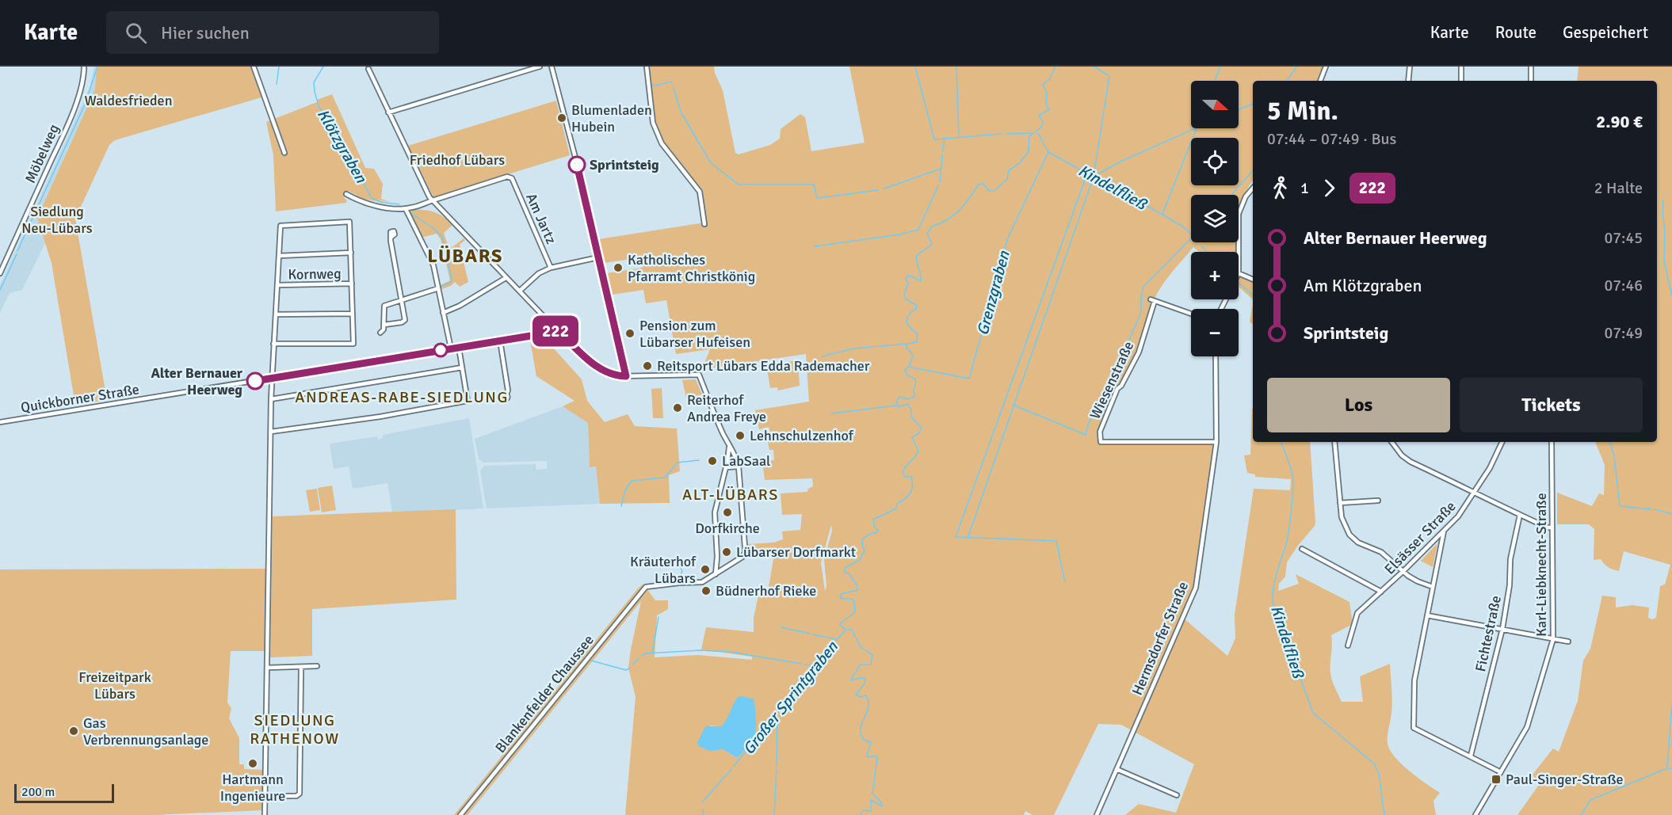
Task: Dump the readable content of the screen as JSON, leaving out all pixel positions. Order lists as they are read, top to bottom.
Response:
{
  "streets": {
    "street": [
      "Möbelweg",
      "Am Jartz",
      "Kornweg",
      "Wiesenstraße",
      "Quickborner Straße",
      "Elsässer Straße",
      "Karl-Liebknecht-Straße",
      "Fichtestraße",
      "Hermsdorfer Straße",
      "Blankenfelder Chaussee"
    ]
  },
  "crossings": [
    ["Wiesenstraße", "Hermsdorfer Straße"]
  ],
  "districts": [
    "LÜBARS",
    "ANDREAS-RABE-SIEDLUNG",
    "ALT-LÜBARS",
    "SIEDLUNG RATHENOW"
  ],
  "water": [
    "Klötzgraben",
    "Kindelfließ",
    "Grenzgraben",
    "Großer Sprintgraben"
  ],
  "parks": [
    "Waldesfrieden",
    "Friedhof Lübars",
    "Siedlung Neu-Lübars",
    "Freizeitpark Lübars"
  ],
  "places": {
    "other": [
      "Blumenladen Hubein",
      "Sprintsteig",
      "Katholisches Pfarramt Christkönig",
      "Pension zum Lübarser Hufeisen",
      "Reitsport Lübars Edda Rademacher",
      "Alter Bernauer Heerweg",
      "Reiterhof Andrea Freye",
      "Lehnschulzenhof",
      "LabSaal",
      "Dorfkirche",
      "Lübarser Dorfmarkt",
      "Kräuterhof Lübars",
      "Büdnerhof Rieke",
      "Gas Verbrennungsanlage",
      "Hartmann Ingenieure"
    ],
    "transit": ["Paul-Singer-Straße"]
  },
  "lines": ["bus line 222"],
  "scale_bar": "200 m",
  "north": "right",
  "page": {
    "header": "Karte",
    "search": "Hier suchen",
    "nav": ["Karte", "Route", "Gespeichert"],
    "on_map": "222",
    "map_buttons": ["+", "−"],
    "heading": ["5 Min.", "07:44 – 07:49 · Bus", "2.90 €"],
    "legs": ["1", "222", "2 Halte"],
    "list": [
      {
        "name": "Alter Bernauer Heerweg",
        "value": "07:45"
      },
      {
        "name": "Am Klötzgraben",
        "value": "07:46"
      },
      {
        "name": "Sprintsteig",
        "value": "07:49"
      }
    ],
    "buttons": ["Los", "Tickets"],
    "scale": "200 m"
  }
}
